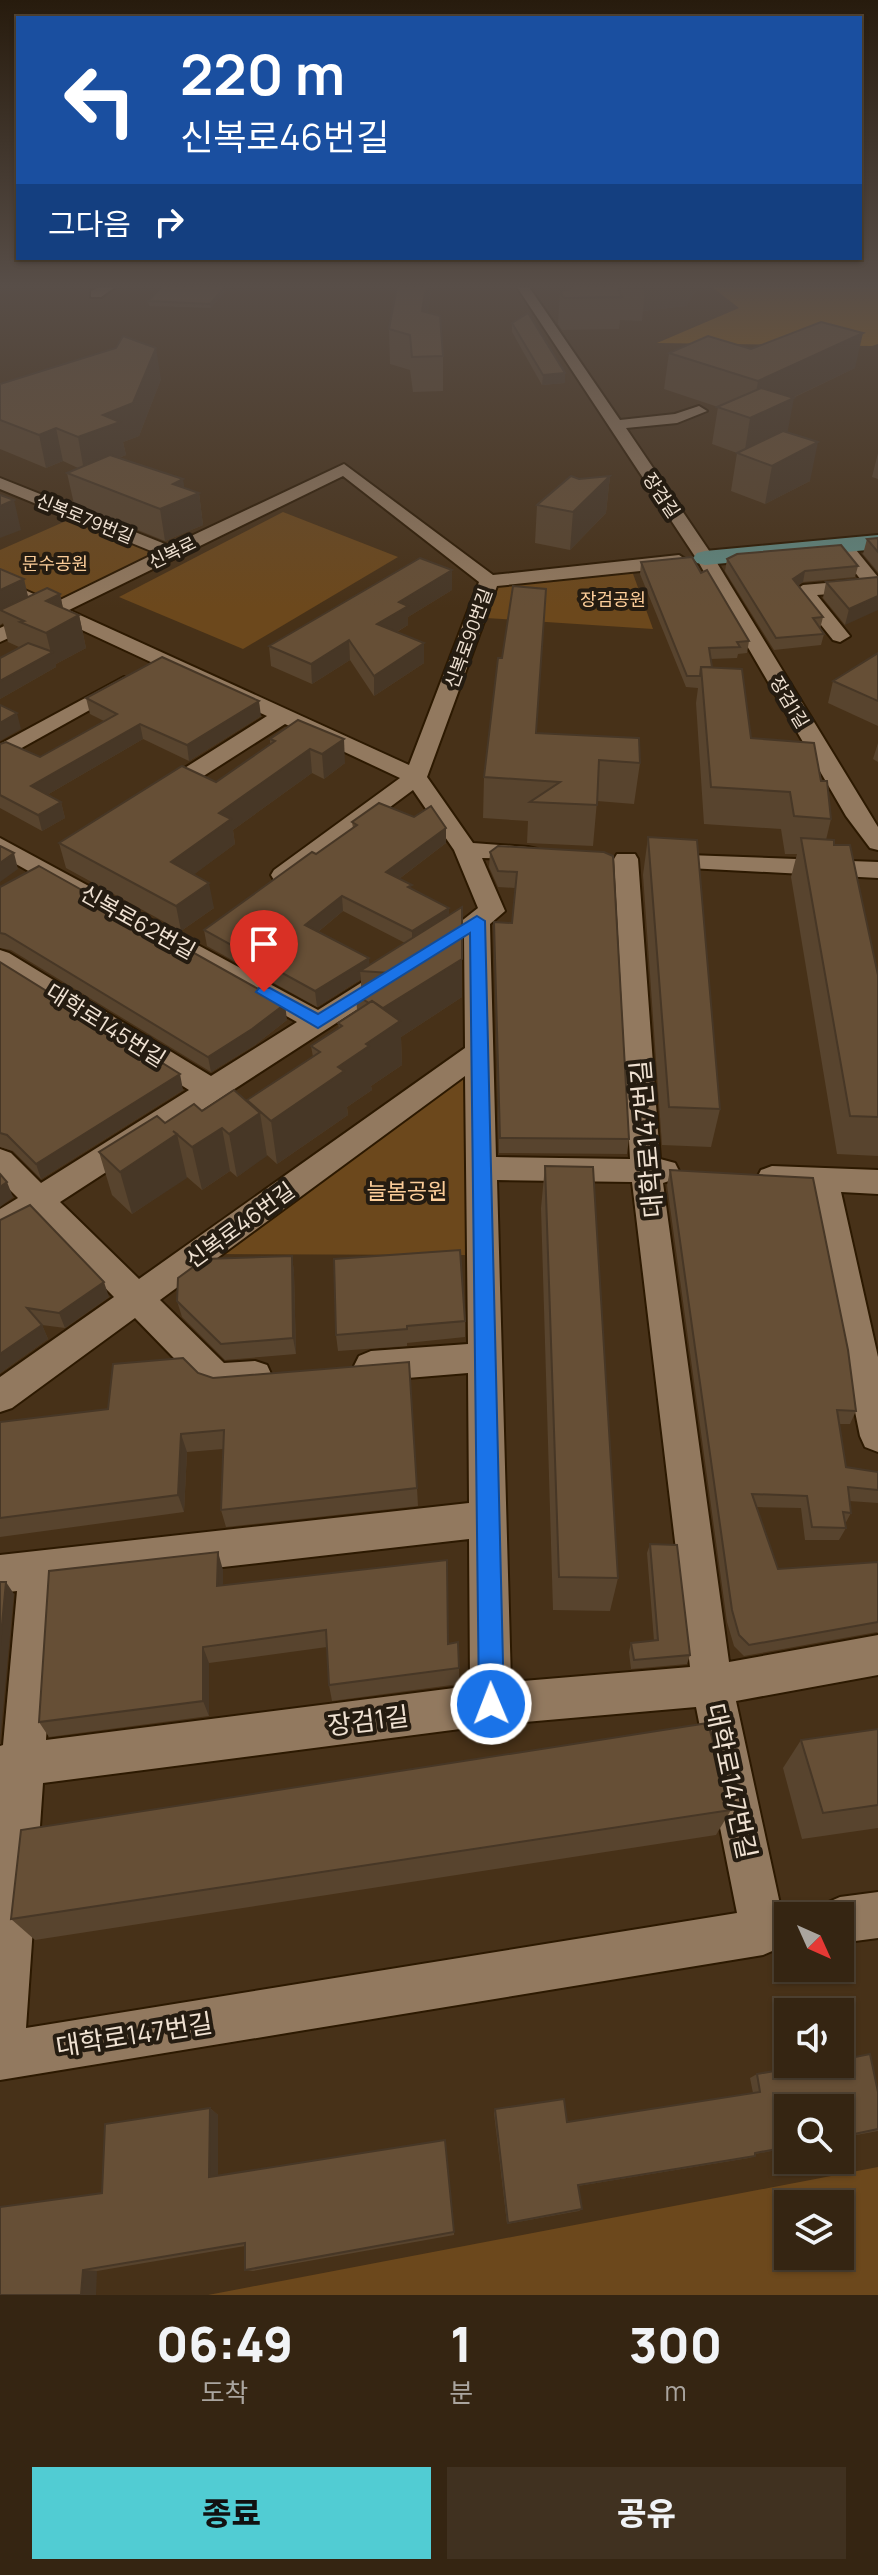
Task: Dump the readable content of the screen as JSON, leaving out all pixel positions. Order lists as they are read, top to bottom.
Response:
{
  "streets": {
    "street": [
      "장검길",
      "신복로79번길",
      "신복로",
      "신복로90번길",
      "장검1길",
      "신복로62번길",
      "대학로145번길",
      "대학로147번길",
      "신복로46번길"
    ]
  },
  "crossings": [
    ["장검길", "장검1길"],
    ["신복로79번길", "신복로"],
    ["신복로", "신복로90번길"],
    ["장검1길", "대학로147번길"]
  ],
  "parks": ["문수공원", "장검공원", "늘봄공원"],
  "north": "bottom right",
  "page": {
    "turn": ["220 m", "신복로46번길"],
    "then": "그다음",
    "eta": [
      "06:49",
      "도착",
      "1",
      "분",
      "300",
      "m"
    ],
    "buttons": ["종료", "공유"]
  }
}
